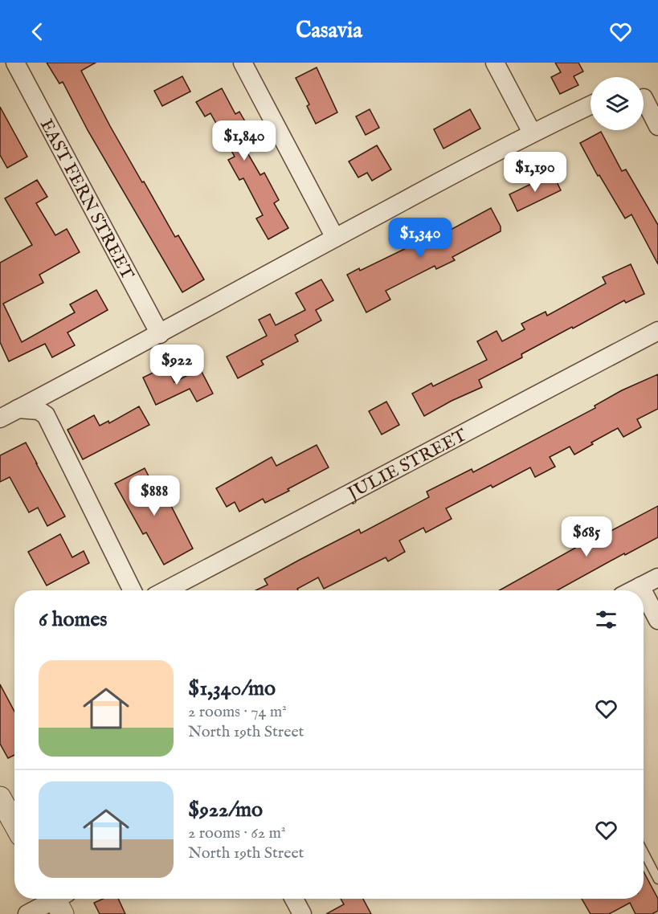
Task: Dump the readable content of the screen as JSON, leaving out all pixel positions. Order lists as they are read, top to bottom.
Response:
{
  "streets": {
    "street": ["EAST FERN STREET", "JULIE STREET"]
  },
  "page": {
    "header": "Casavia",
    "price": [
      "$1,840",
      "$1,190",
      "$1,340",
      "$922",
      "$888",
      "$685"
    ],
    "heading": "6 homes",
    "list": [
      {
        "name": "$1,340/mo",
        "note": "2 rooms · 74 m² · North 19th Street"
      },
      {
        "name": "$922/mo",
        "note": "2 rooms · 62 m² · North 19th Street"
      }
    ]
  }
}
